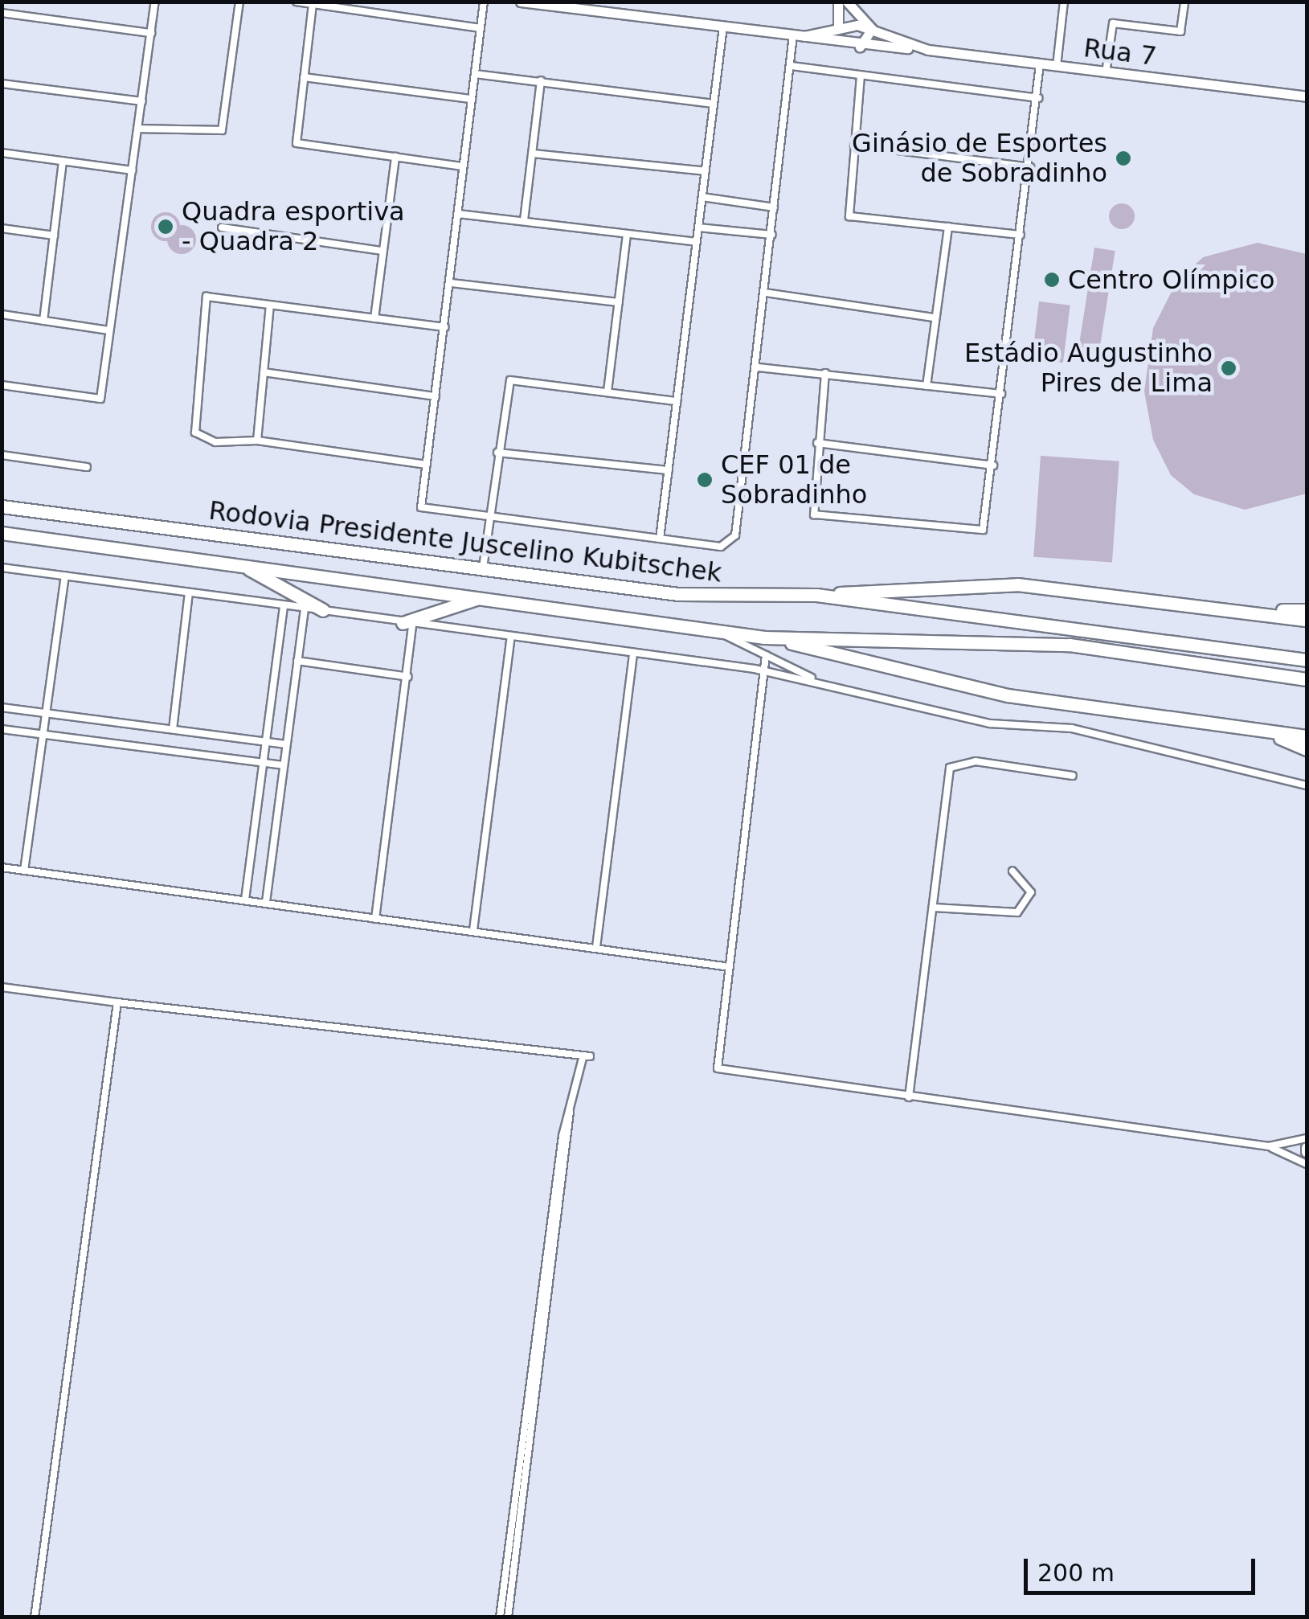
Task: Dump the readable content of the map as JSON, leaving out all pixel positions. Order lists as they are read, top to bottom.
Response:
{
  "streets": {
    "highway": ["Rodovia Presidente Juscelino Kubitschek"],
    "main road": ["Rua 7"]
  },
  "places": [
    "Ginásio de Esportes de Sobradinho",
    "Quadra esportiva - Quadra 2",
    "Centro Olímpico",
    "Estádio Augustinho Pires de Lima",
    "CEF 01 de Sobradinho"
  ],
  "scale_bar": "200 m"
}
